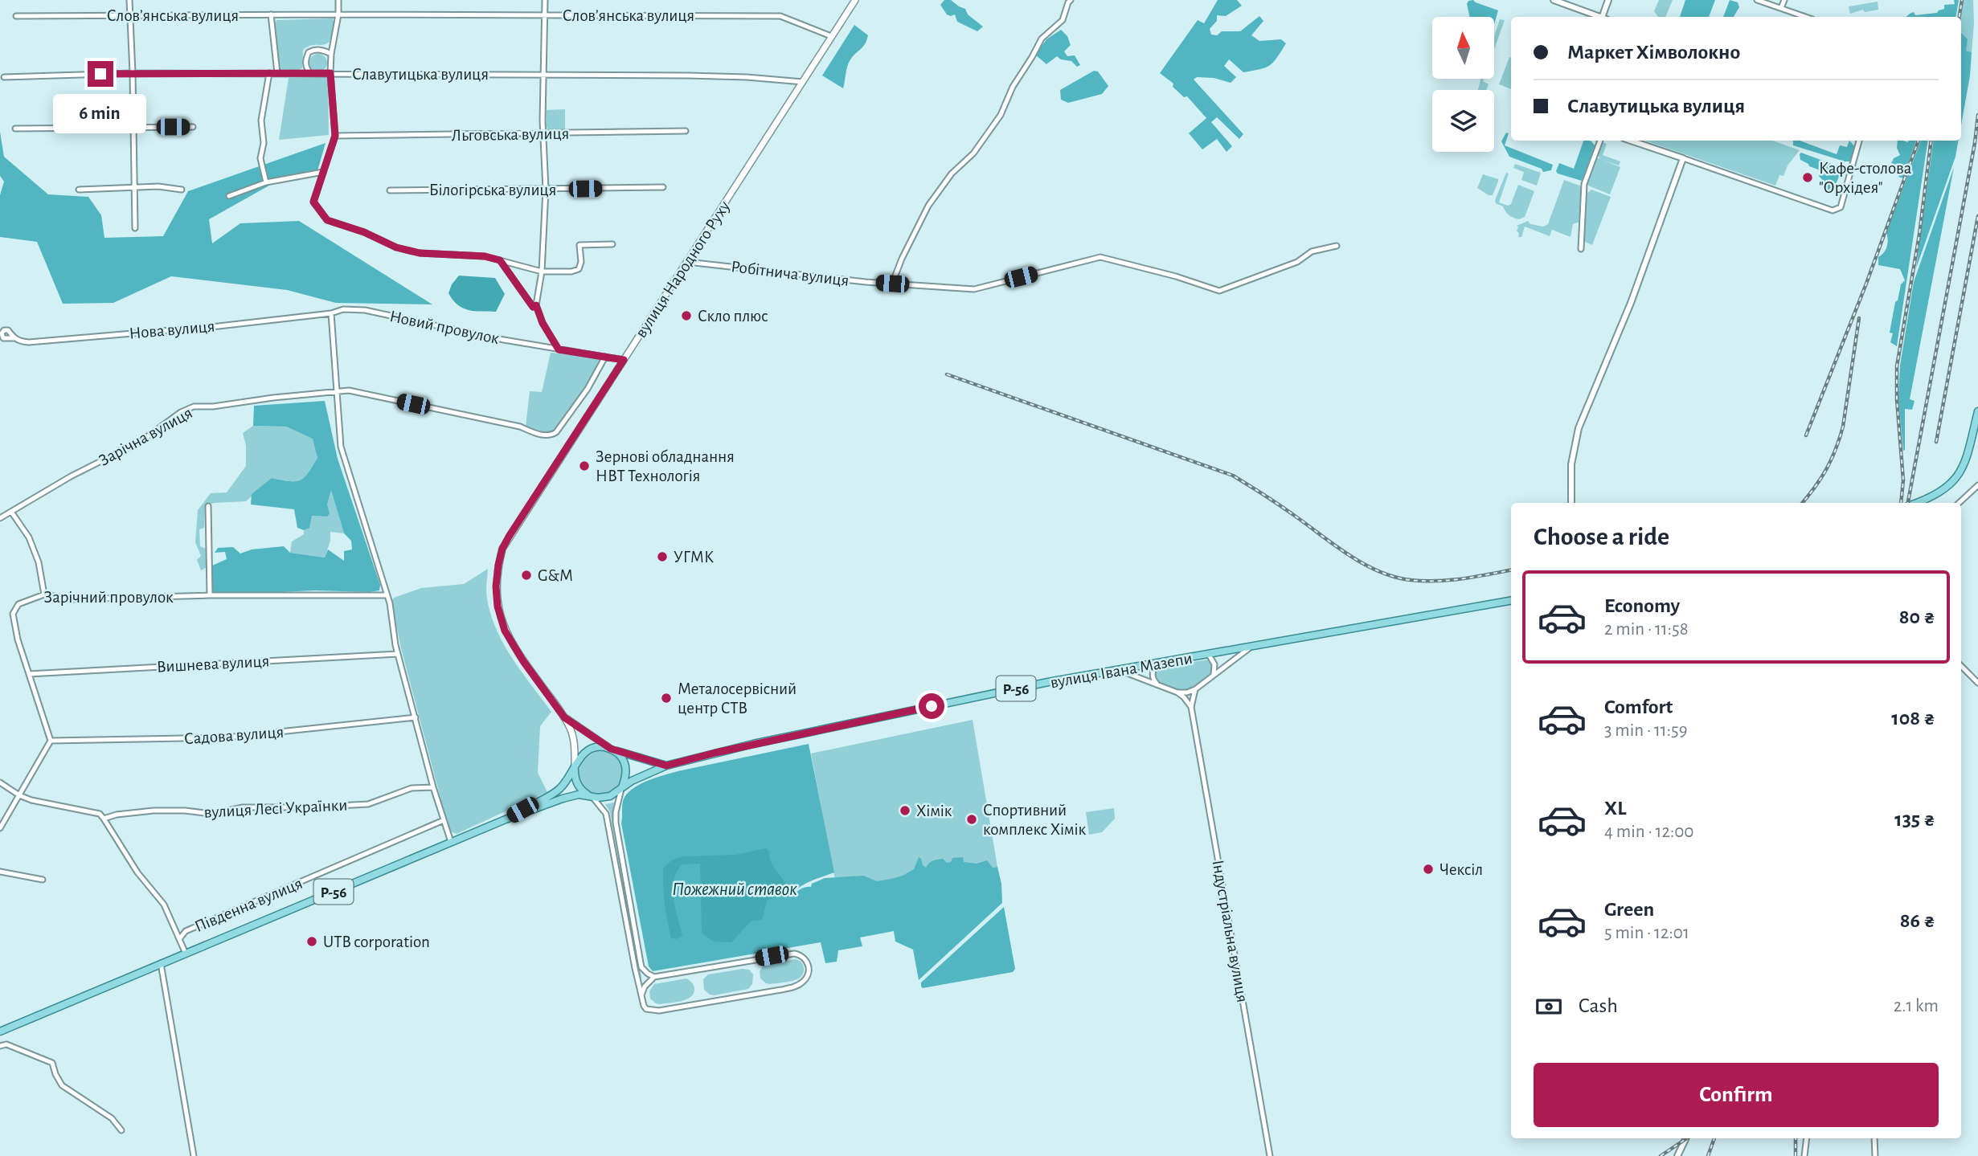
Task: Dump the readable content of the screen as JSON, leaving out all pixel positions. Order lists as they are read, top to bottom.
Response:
{
  "streets": {
    "main road": ["вулиця Народного Руху", "вулиця Івана Мазепи", "Р-56"],
    "street": [
      "Словʼянська вулиця",
      "Славутицька вулиця",
      "Льговська вулиця",
      "Білогірська вулиця",
      "Робітнича вулиця",
      "Новий провулок",
      "Нова вулиця",
      "Зарічна вулиця",
      "Зарічний провулок",
      "Вишнева вулиця",
      "Садова вулиця",
      "вулиця Лесі Українки",
      "Південна вулиця",
      "Індустріальна вулиця"
    ]
  },
  "crossings": [
    ["Словʼянська вулиця", "вулиця Народного Руху"],
    ["Славутицька вулиця", "вулиця Народного Руху"],
    ["вулиця Народного Руху", "Робітнича вулиця"],
    ["вулиця Народного Руху", "Новий провулок"],
    ["вулиця Народного Руху", "вулиця Івана Мазепи"],
    ["вулиця Народного Руху", "Р-56"],
    ["Новий провулок", "Нова вулиця"],
    ["Зарічний провулок", "Вишнева вулиця"],
    ["Зарічний провулок", "Садова вулиця"],
    ["вулиця Івана Мазепи", "Р-56"]
  ],
  "water": ["Пожежний ставок"],
  "places": [
    "Кафе-столова \"Орхідея\"",
    "Скло плюс",
    "Зернові обладнання НВТ Технологія",
    "УГМК",
    "G&M",
    "Металосервісний центр СТВ",
    "Хімік",
    "Спортивний комплекс Хімік",
    "Чексіл",
    "UTB corporation"
  ],
  "north": "top",
  "page": {
    "banner": ["Маркет Хімволокно", "Славутицька вулиця"],
    "bubble": "6 min",
    "heading": "Choose a ride",
    "list": [
      {
        "name": "Economy",
        "note": "2 min · 11:58",
        "value": "80 ₴"
      },
      {
        "name": "Comfort",
        "note": "3 min · 11:59",
        "value": "108 ₴"
      },
      {
        "name": "XL",
        "note": "4 min · 12:00",
        "value": "135 ₴"
      },
      {
        "name": "Green",
        "note": "5 min · 12:01",
        "value": "86 ₴"
      }
    ],
    "pay": ["Cash", "2.1 km"],
    "buttons": "Confirm"
  }
}
